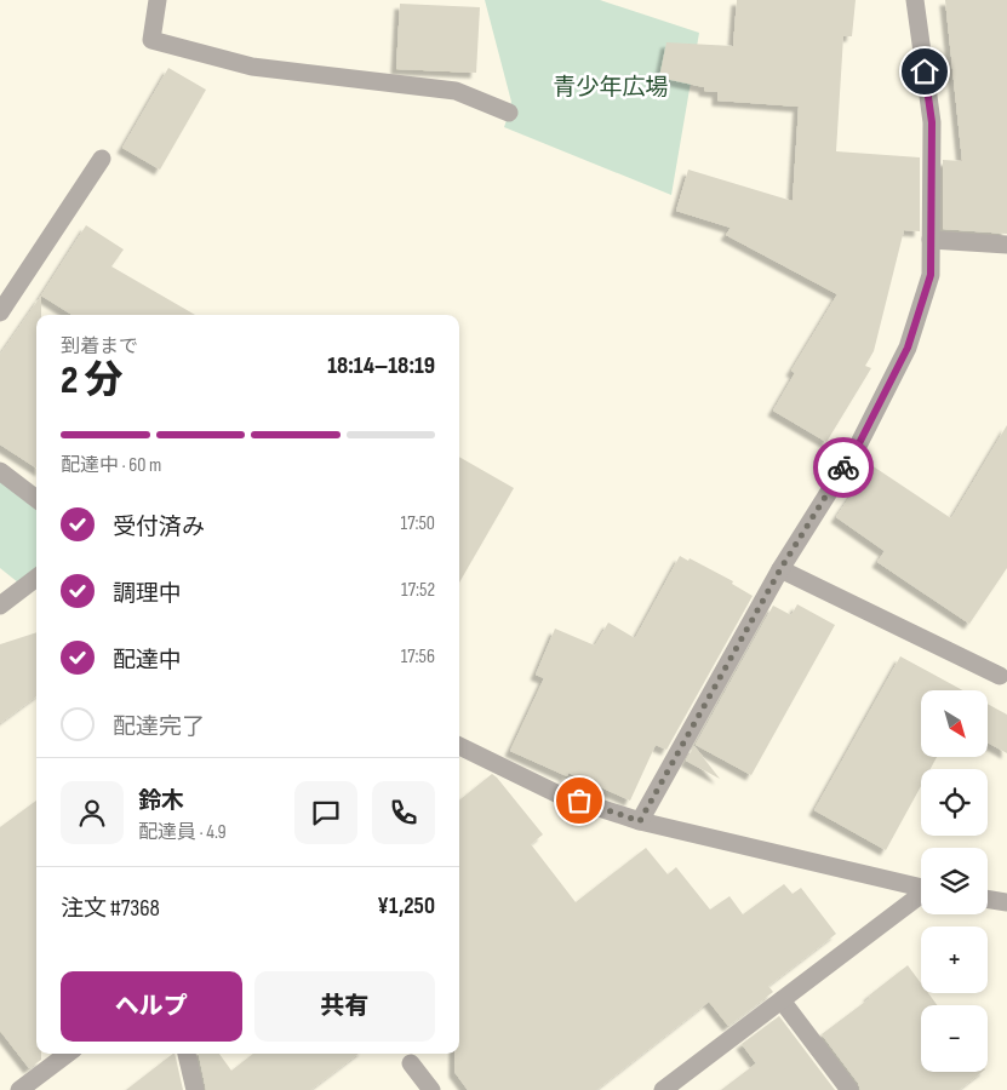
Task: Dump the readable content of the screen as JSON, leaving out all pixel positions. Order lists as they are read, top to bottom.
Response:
{
  "parks": ["青少年広場"],
  "north": "bottom right",
  "page": {
    "heading": ["2 分", "到着まで", "18:14–18:19"],
    "panel": [
      "鈴木",
      "配達員 · 4.9",
      "注文 #7368",
      "¥1,250"
    ],
    "bar": "配達中 · 60 m",
    "list": [
      ["受付済み", "17:50"],
      ["調理中", "17:52"],
      ["配達中", "17:56"],
      "配達完了"
    ],
    "map_buttons": ["+", "−"],
    "buttons": ["ヘルプ", "共有"]
  }
}
